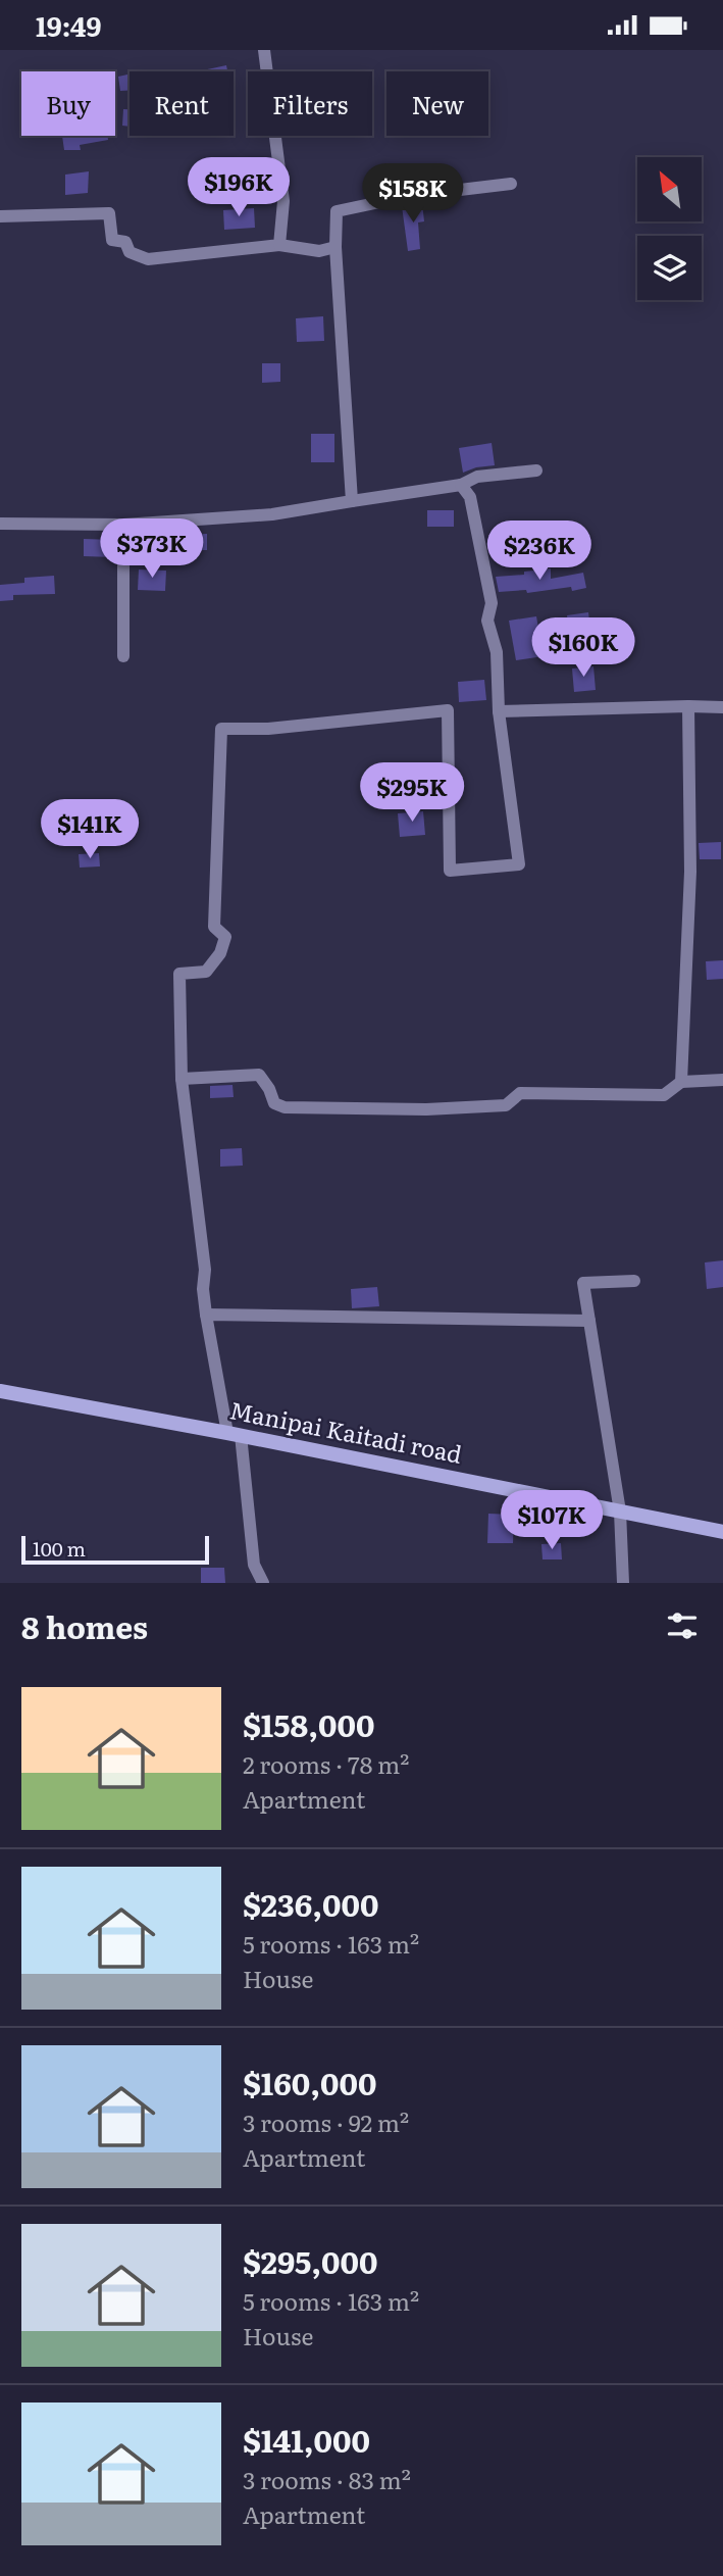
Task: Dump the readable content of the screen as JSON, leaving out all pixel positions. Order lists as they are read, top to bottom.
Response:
{
  "streets": {
    "main road": ["Manipai Kaitadi road"]
  },
  "scale_bar": "100 m",
  "north": "top left",
  "page": {
    "status": "19:49",
    "chip": [
      "Buy",
      "Rent",
      "Filters",
      "New"
    ],
    "price": [
      "$196K",
      "$158K",
      "$373K",
      "$236K",
      "$160K",
      "$295K",
      "$141K",
      "$107K"
    ],
    "scale": "100 m",
    "heading": "8 homes",
    "list": [
      {
        "name": "$158,000",
        "note": "2 rooms · 78 m² · Apartment"
      },
      {
        "name": "$236,000",
        "note": "5 rooms · 163 m² · House"
      },
      {
        "name": "$160,000",
        "note": "3 rooms · 92 m² · Apartment"
      },
      {
        "name": "$295,000",
        "note": "5 rooms · 163 m² · House"
      },
      {
        "name": "$141,000",
        "note": "3 rooms · 83 m² · Apartment"
      }
    ]
  }
}
